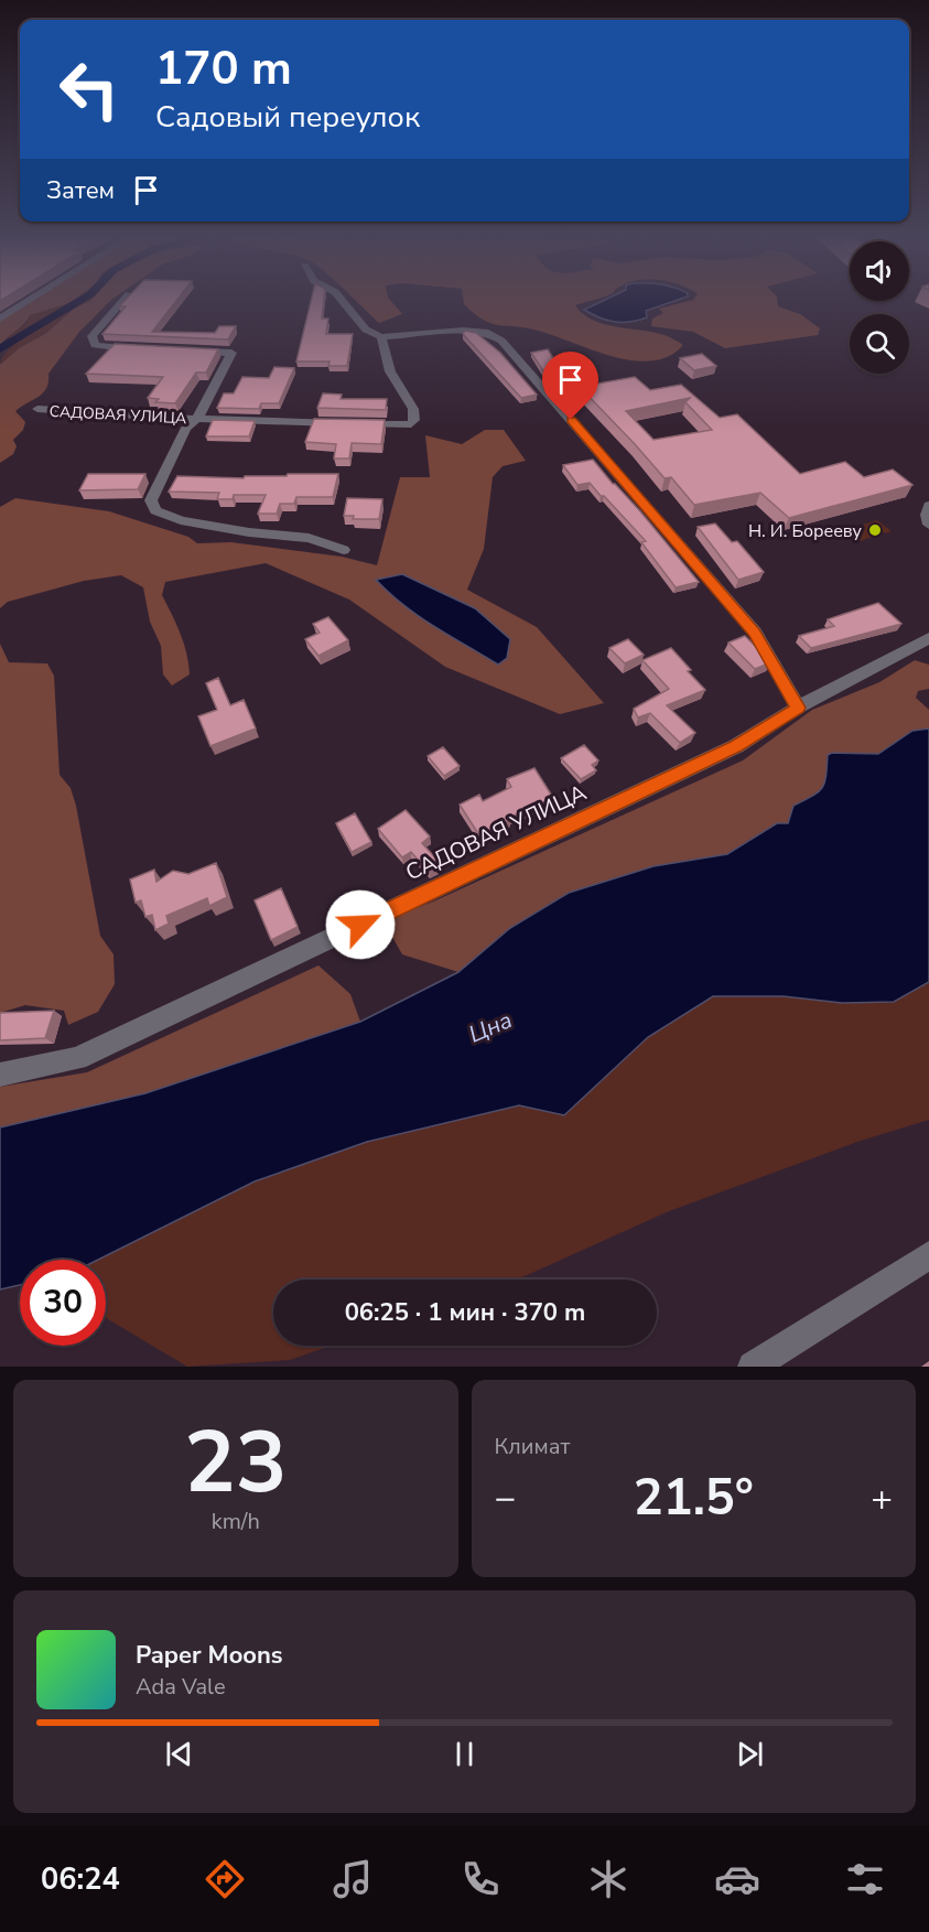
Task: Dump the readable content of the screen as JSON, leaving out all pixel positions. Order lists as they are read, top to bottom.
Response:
{
  "streets": {
    "street": ["САДОВАЯ УЛИЦА"]
  },
  "water": ["Цна"],
  "places": ["Н. И. Борееву"],
  "page": {
    "turn": ["170 m", "Садовый переулок"],
    "then": "Затем",
    "limit": "30",
    "trip": "06:25 · 1 мин · 370 m",
    "tile": [
      ["23", "km/h"],
      "Климат"
    ],
    "heat": ["−", "21.5°", "+"],
    "song": ["Paper Moons", "Ada Vale"],
    "tabs": "06:24"
  }
}
